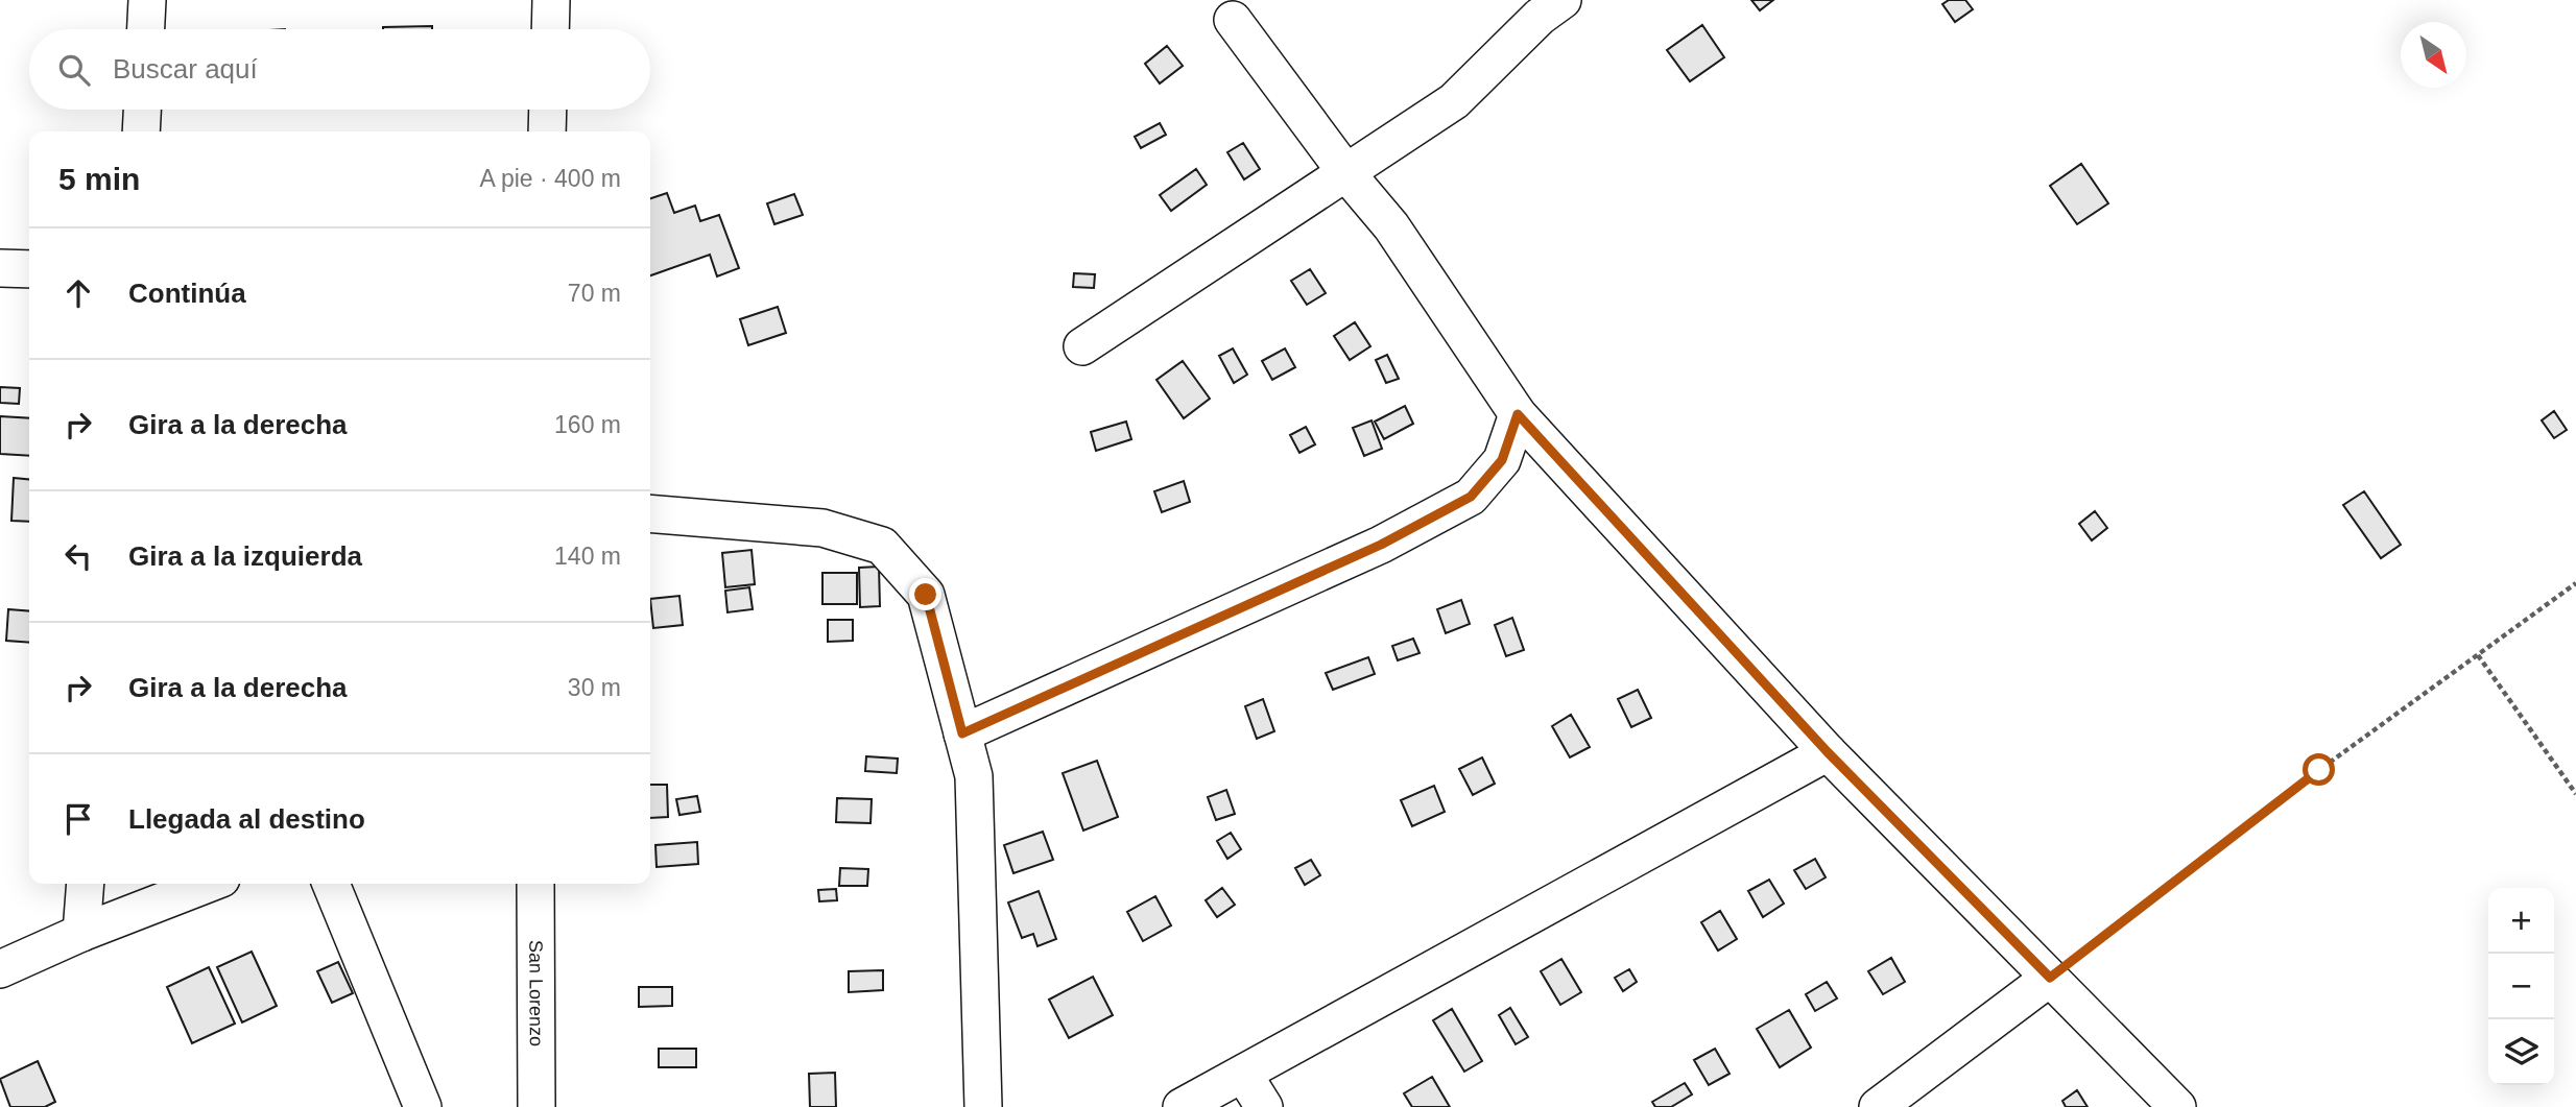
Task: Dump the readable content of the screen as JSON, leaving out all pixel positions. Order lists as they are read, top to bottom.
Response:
{
  "streets": {
    "street": ["San Lorenzo"]
  },
  "north": "bottom right",
  "page": {
    "search": "Buscar aquí",
    "heading": ["5 min", "A pie · 400 m"],
    "list": [
      ["Continúa", "70 m"],
      ["Gira a la derecha", "160 m"],
      ["Gira a la izquierda", "140 m"],
      ["Gira a la derecha", "30 m"],
      "Llegada al destino"
    ],
    "map_buttons": ["+", "−"]
  }
}
